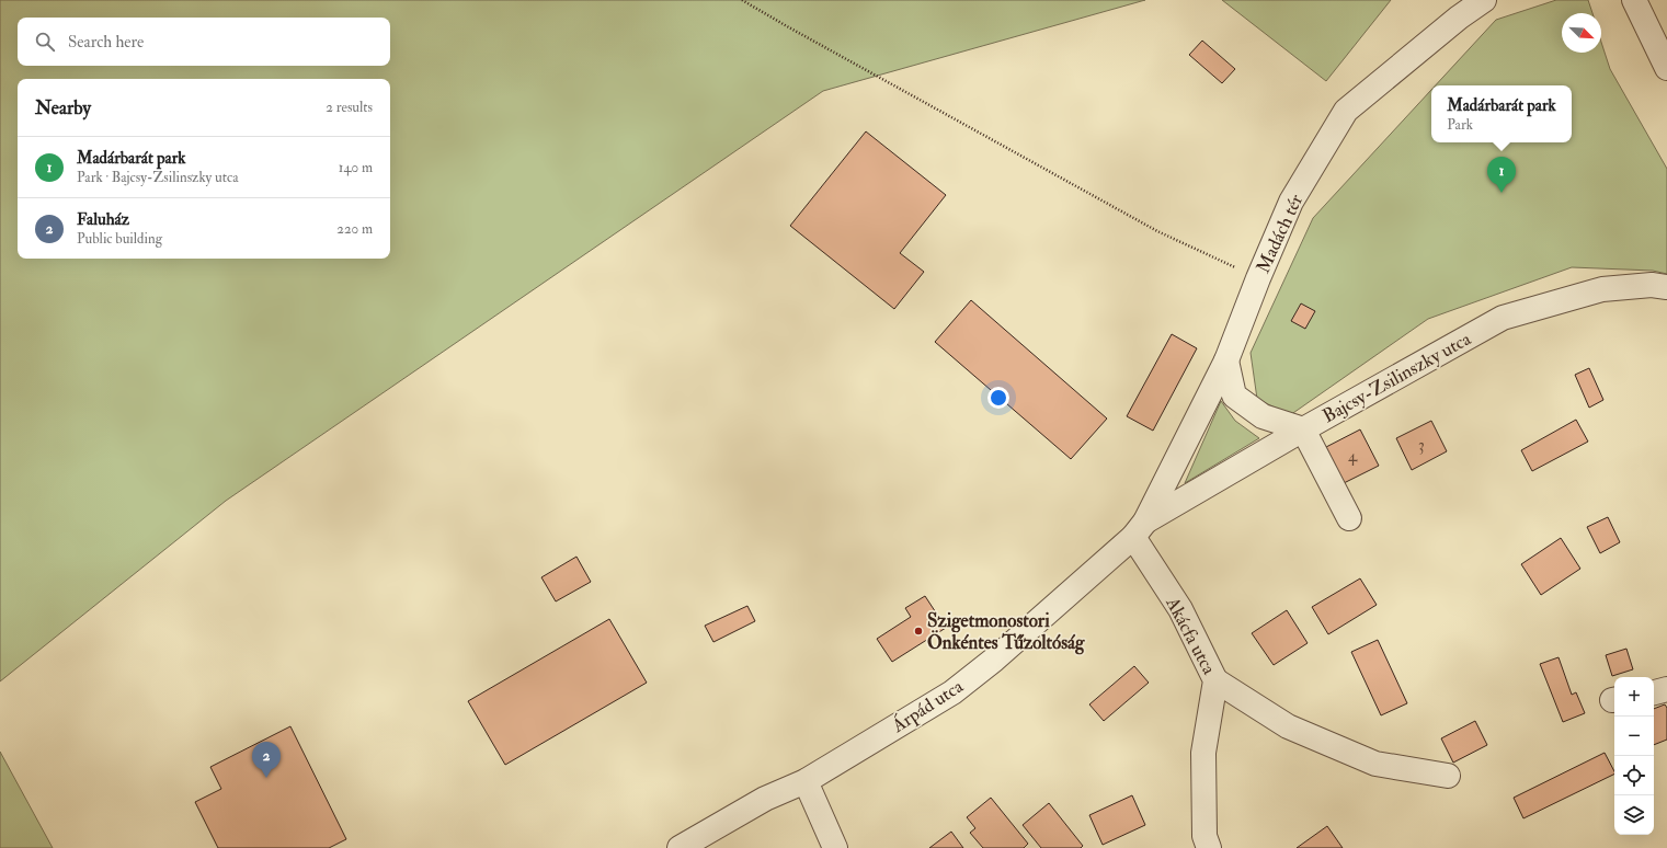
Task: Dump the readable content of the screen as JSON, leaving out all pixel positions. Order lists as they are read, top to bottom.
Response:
{
  "streets": {
    "street": [
      "Madách tér",
      "Bajcsy-Zsilinszky utca",
      "Akácfa utca",
      "Árpád utca"
    ]
  },
  "crossings": [
    ["Madách tér", "Bajcsy-Zsilinszky utca"],
    ["Madách tér", "Akácfa utca"],
    ["Madách tér", "Árpád utca"],
    ["Bajcsy-Zsilinszky utca", "Akácfa utca"],
    ["Bajcsy-Zsilinszky utca", "Árpád utca"],
    ["Akácfa utca", "Árpád utca"]
  ],
  "places": ["Szigetmonostori Önkéntes Tűzoltóság"],
  "house_numbers": ["3", "4"],
  "north": "bottom right",
  "page": {
    "search": "Search here",
    "heading": ["Nearby", "2 results"],
    "popup": ["Madárbarát park", "Park"],
    "list": [
      {
        "mark": "1",
        "name": "Madárbarát park",
        "note": "Park · Bajcsy-Zsilinszky utca",
        "value": "140 m"
      },
      {
        "mark": "2",
        "name": "Faluház",
        "note": "Public building",
        "value": "220 m"
      }
    ],
    "pins": ["1", "2"],
    "map_buttons": ["+", "−"]
  }
}
